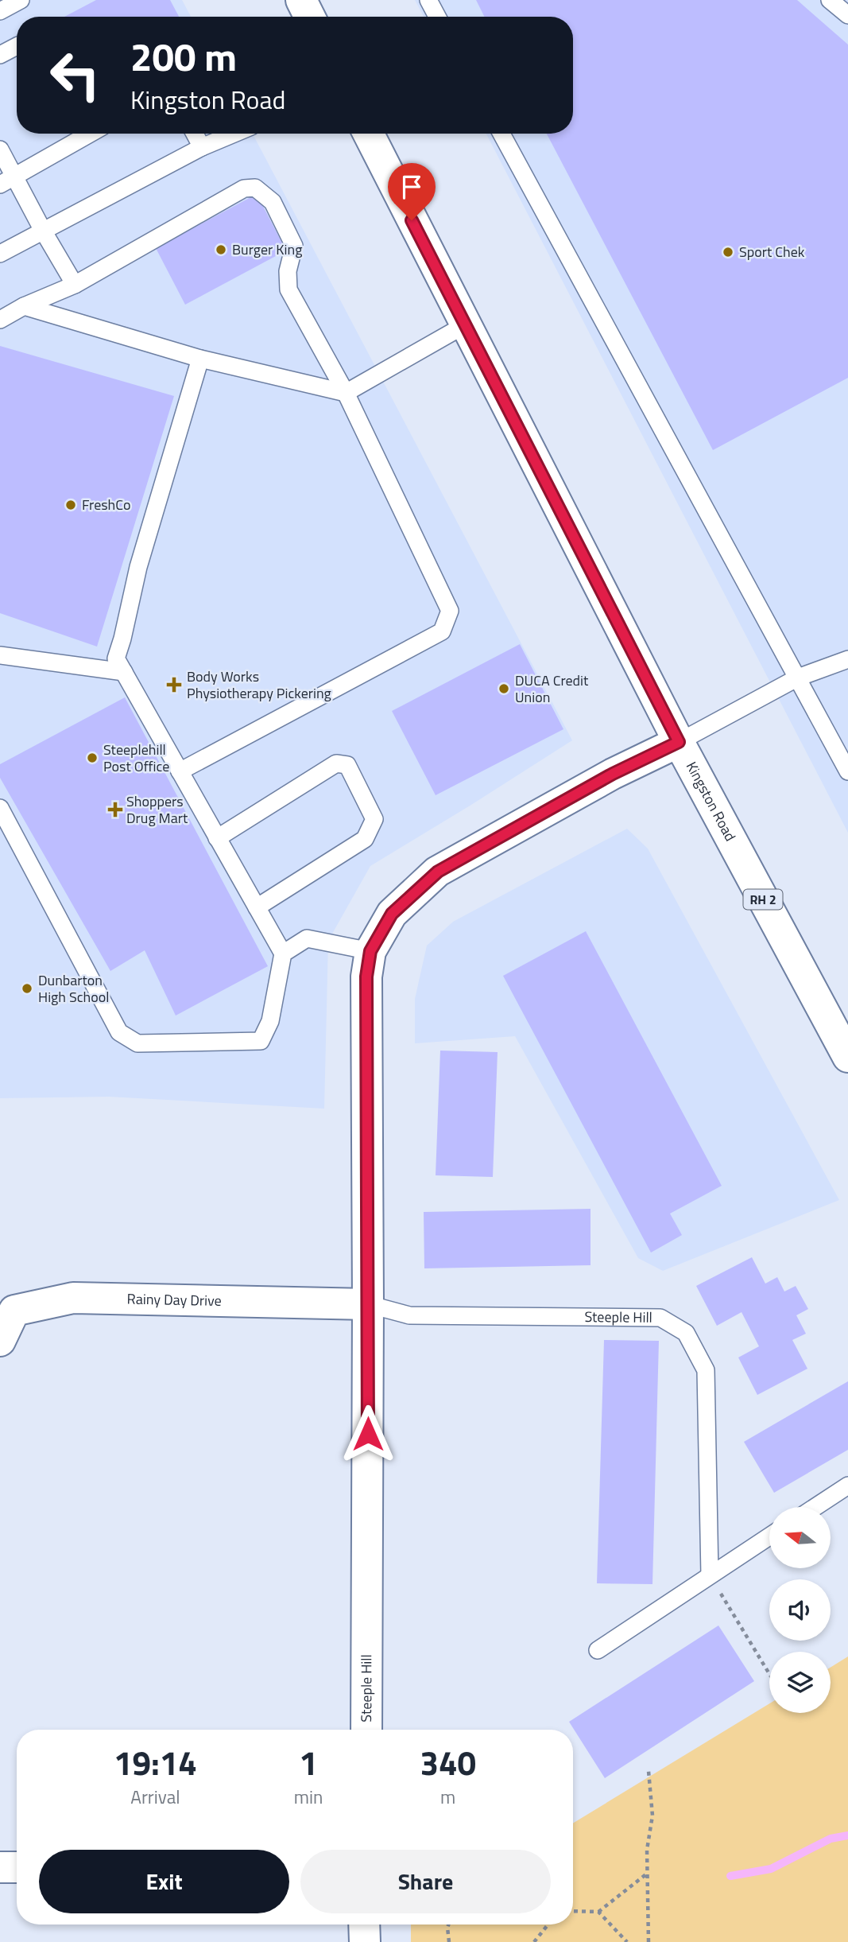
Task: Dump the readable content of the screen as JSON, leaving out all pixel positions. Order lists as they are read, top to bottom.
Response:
{
  "streets": {
    "street": [
      "Kingston Road",
      "RH 2",
      "Rainy Day Drive",
      "Steeple Hill"
    ]
  },
  "crossings": [
    ["Kingston Road", "Steeple Hill"],
    ["Rainy Day Drive", "Steeple Hill"]
  ],
  "places": {
    "other": [
      "Burger King",
      "Sport Chek",
      "FreshCo",
      "DUCA Credit Union",
      "Steeplehill Post Office",
      "Dunbarton High School"
    ],
    "health": ["Body Works Physiotherapy Pickering", "Shoppers Drug Mart"]
  },
  "north": "left",
  "page": {
    "turn": ["200 m", "Kingston Road"],
    "eta": [
      "19:14",
      "Arrival",
      "1",
      "min",
      "340",
      "m"
    ],
    "buttons": ["Exit", "Share"]
  }
}
